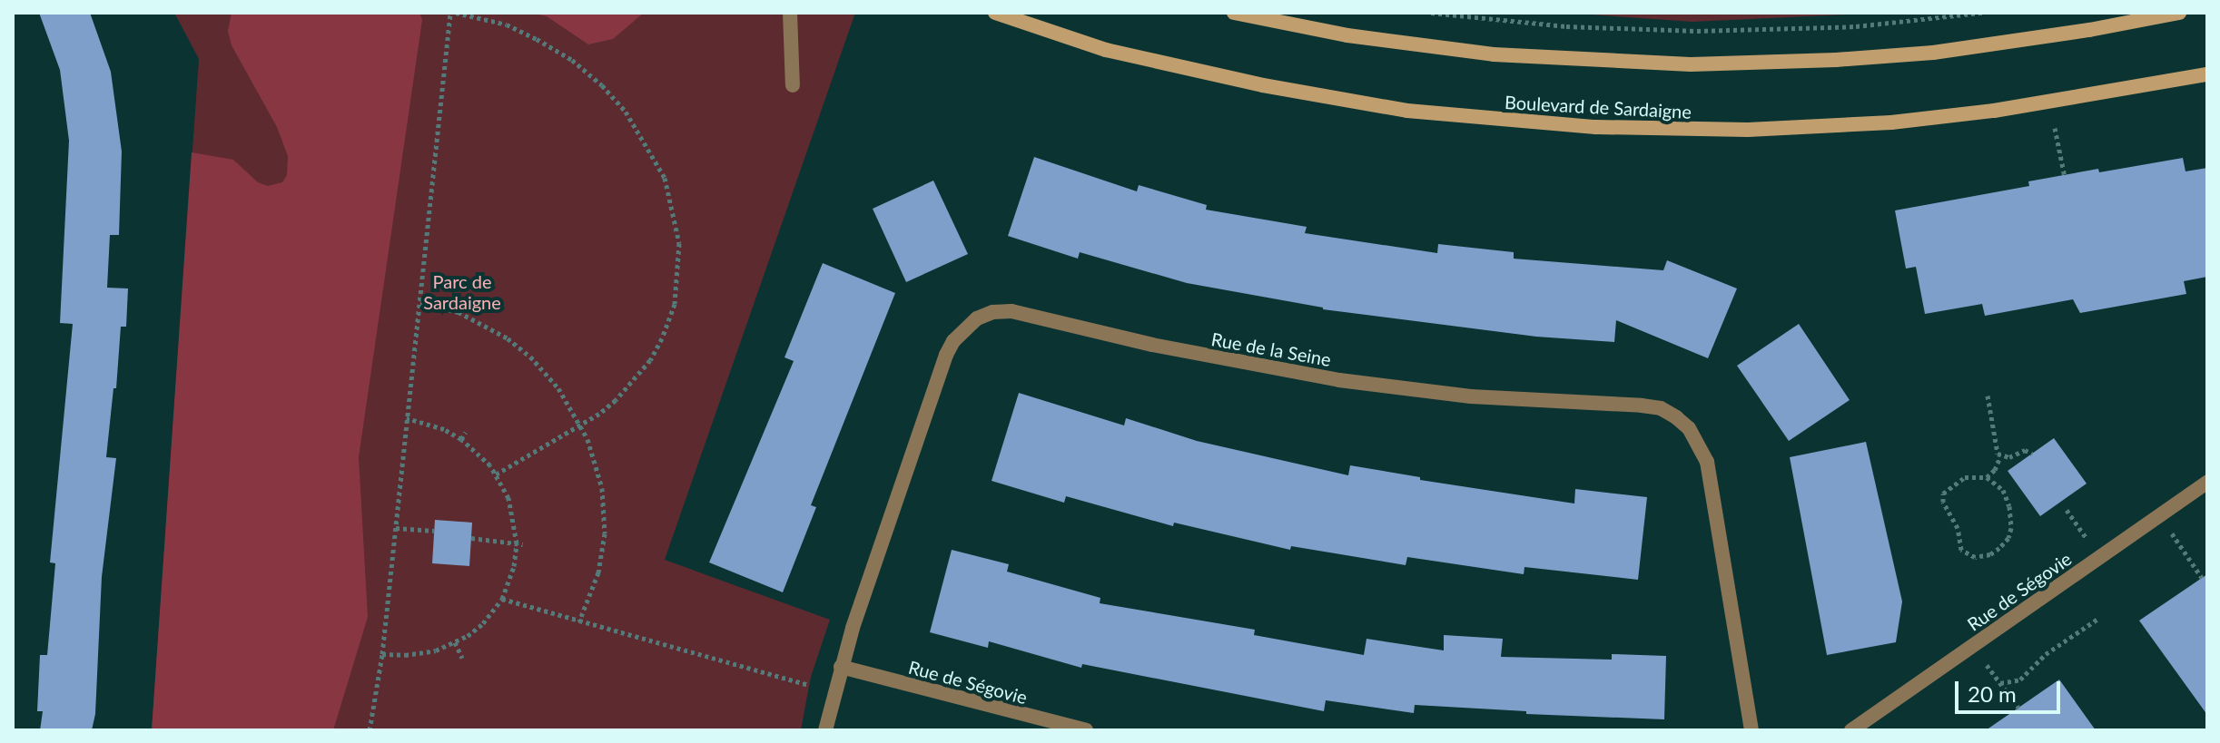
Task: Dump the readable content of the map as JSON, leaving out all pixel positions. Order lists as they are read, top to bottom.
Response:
{
  "streets": {
    "street": ["Boulevard de Sardaigne", "Rue de la Seine", "Rue de Ségovie"]
  },
  "crossings": [
    ["Rue de la Seine", "Rue de Ségovie"]
  ],
  "parks": ["Parc de Sardaigne"],
  "scale_bar": "20 m"
}
